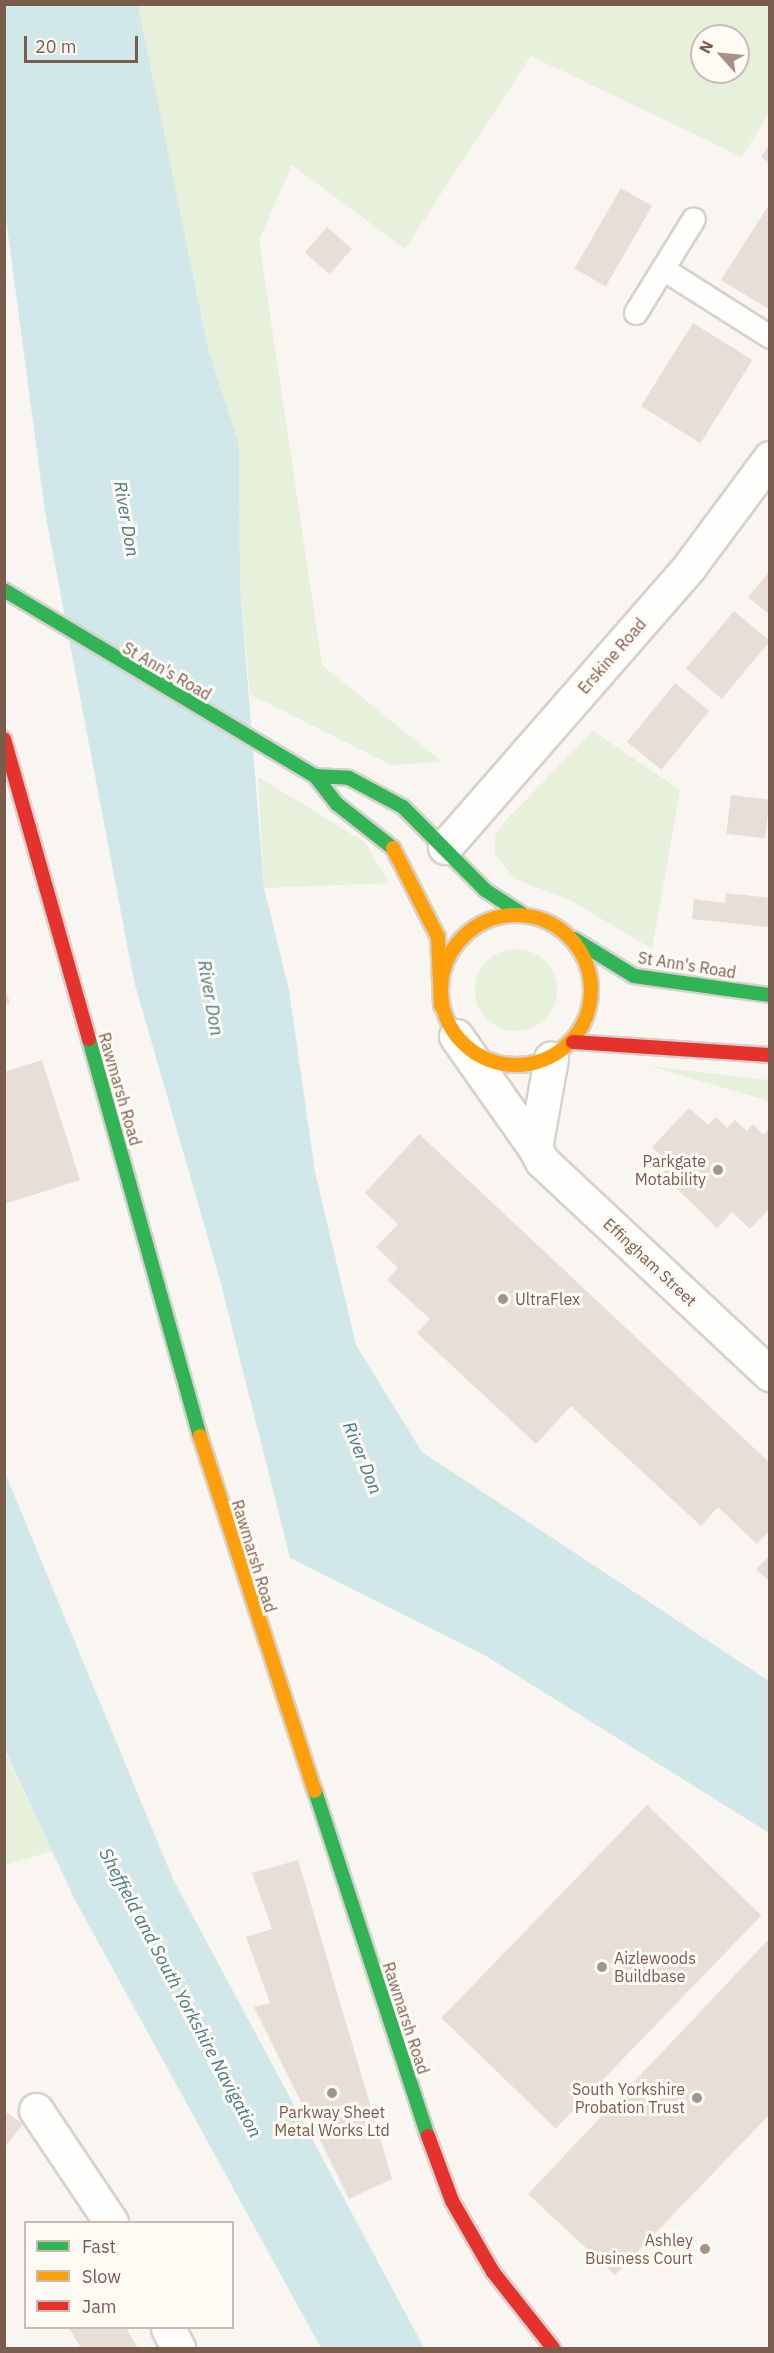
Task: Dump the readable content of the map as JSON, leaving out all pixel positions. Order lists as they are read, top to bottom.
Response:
{
  "streets": {
    "main road": ["St Ann's Road", "Rawmarsh Road"],
    "street": ["Erskine Road", "Effingham Street"]
  },
  "crossings": [
    ["Erskine Road", "St Ann's Road"],
    ["St Ann's Road", "Effingham Street"]
  ],
  "water": ["River Don", "Sheffield and South Yorkshire Navigation"],
  "places": [
    "Parkgate Motability",
    "UltraFlex",
    "Aizlewoods Buildbase",
    "Parkway Sheet Metal Works Ltd",
    "South Yorkshire Probation Trust",
    "Ashley Business Court"
  ],
  "legend": ["Fast", "Slow", "Jam"],
  "scale_bar": "20 m",
  "north": "top left"
}
